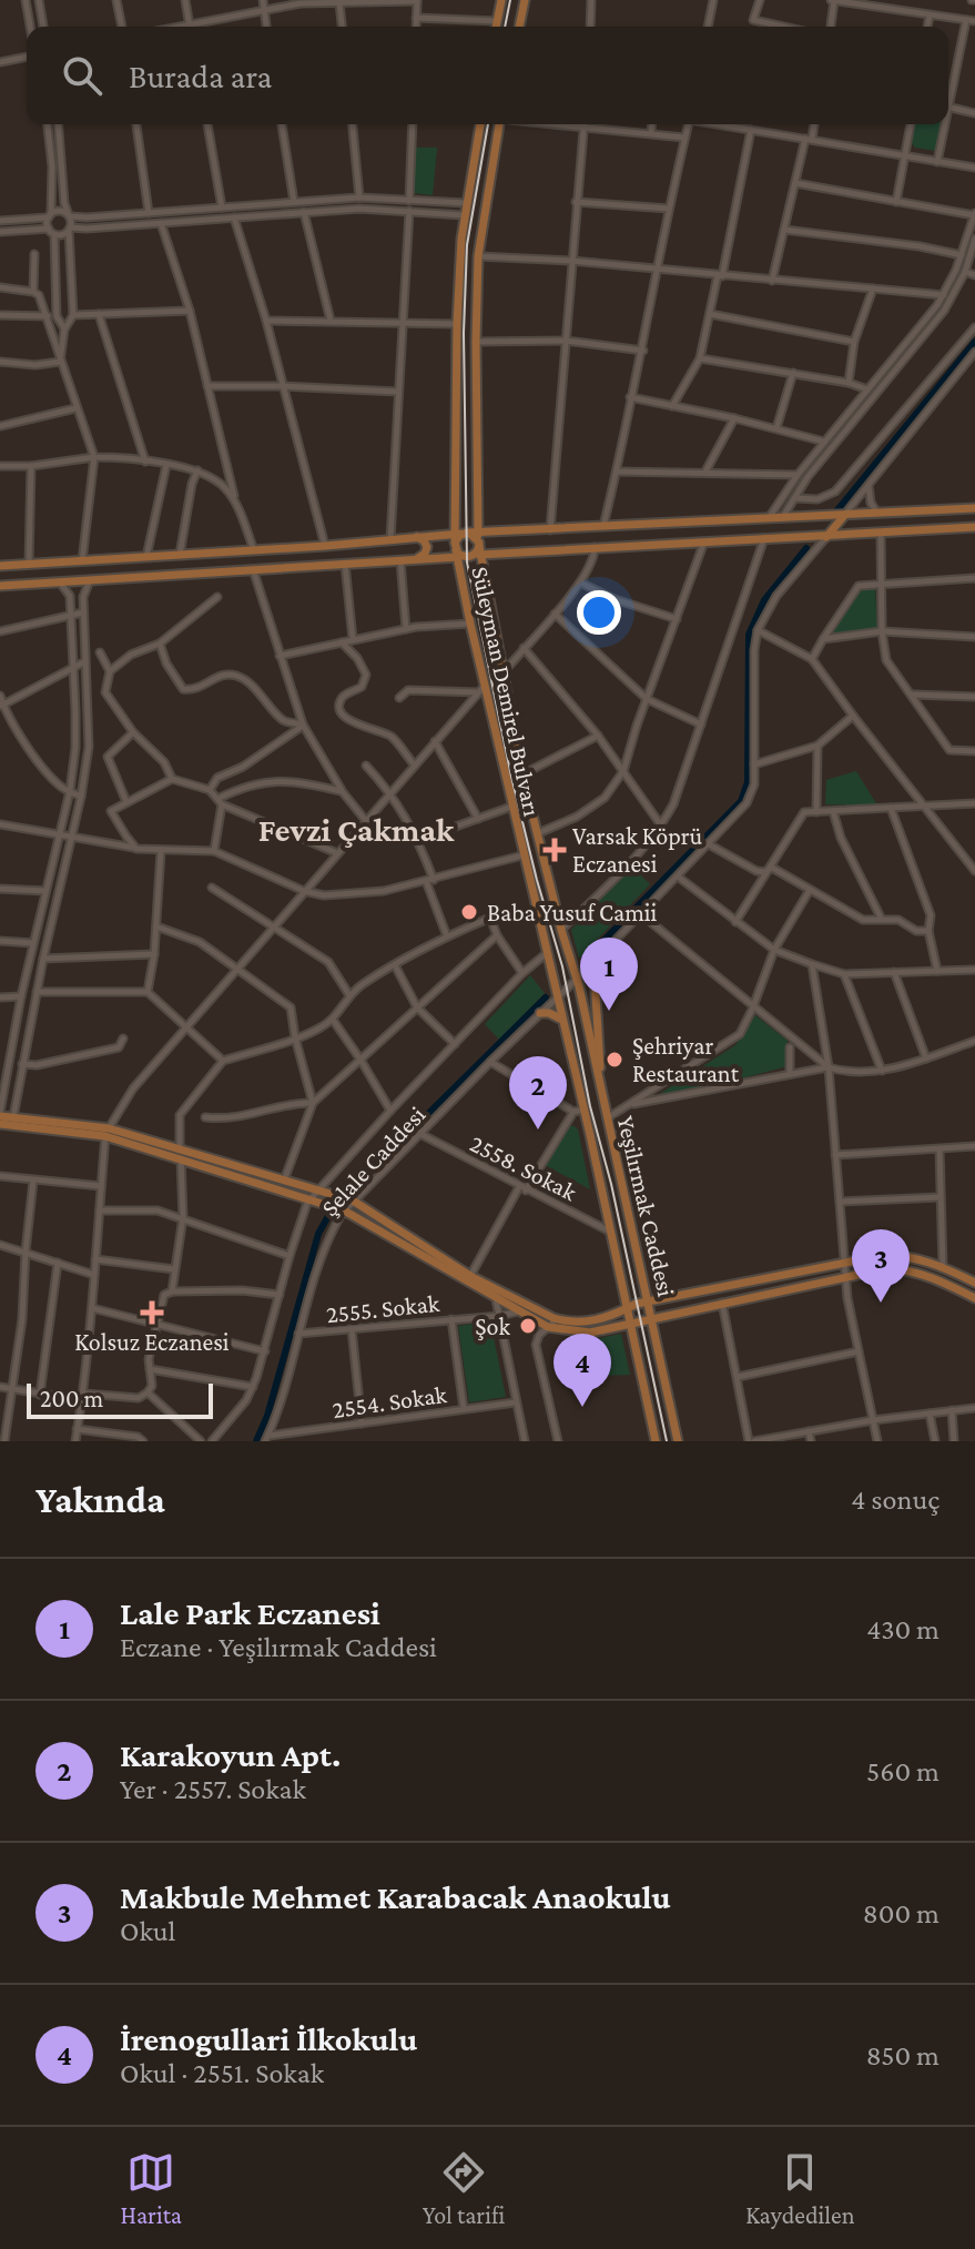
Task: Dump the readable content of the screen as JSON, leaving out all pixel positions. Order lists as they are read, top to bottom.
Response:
{
  "streets": {
    "main road": ["Süleyman Demirel Bulvarı", "Yeşilırmak Caddesi"],
    "street": [
      "Şelale Caddesi",
      "2558. Sokak",
      "2555. Sokak",
      "2554. Sokak"
    ]
  },
  "crossings": [
    ["Süleyman Demirel Bulvarı", "Şelale Caddesi"],
    ["Süleyman Demirel Bulvarı", "Yeşilırmak Caddesi"],
    ["Şelale Caddesi", "2558. Sokak"],
    ["Şelale Caddesi", "Yeşilırmak Caddesi"],
    ["Şelale Caddesi", "2555. Sokak"],
    ["Şelale Caddesi", "2554. Sokak"],
    ["2558. Sokak", "Yeşilırmak Caddesi"]
  ],
  "districts": ["Fevzi Çakmak"],
  "places": {
    "health": ["Varsak Köprü Eczanesi", "Kolsuz Eczanesi"],
    "other": ["Baba Yusuf Camii", "Şehriyar Restaurant", "Şok"]
  },
  "scale_bar": "200 m",
  "page": {
    "search": "Burada ara",
    "pins": [
      "1",
      "2",
      "3",
      "4"
    ],
    "scale": "200 m",
    "heading": ["Yakında", "4 sonuç"],
    "list": [
      {
        "mark": "1",
        "name": "Lale Park Eczanesi",
        "note": "Eczane · Yeşilırmak Caddesi",
        "value": "430 m"
      },
      {
        "mark": "2",
        "name": "Karakoyun Apt.",
        "note": "Yer · 2557. Sokak",
        "value": "560 m"
      },
      {
        "mark": "3",
        "name": "Makbule Mehmet Karabacak Anaokulu",
        "note": "Okul",
        "value": "800 m"
      },
      {
        "mark": "4",
        "name": "İrenogullari İlkokulu",
        "note": "Okul · 2551. Sokak",
        "value": "850 m"
      }
    ],
    "nav": ["Harita", "Yol tarifi", "Kaydedilen"]
  }
}
